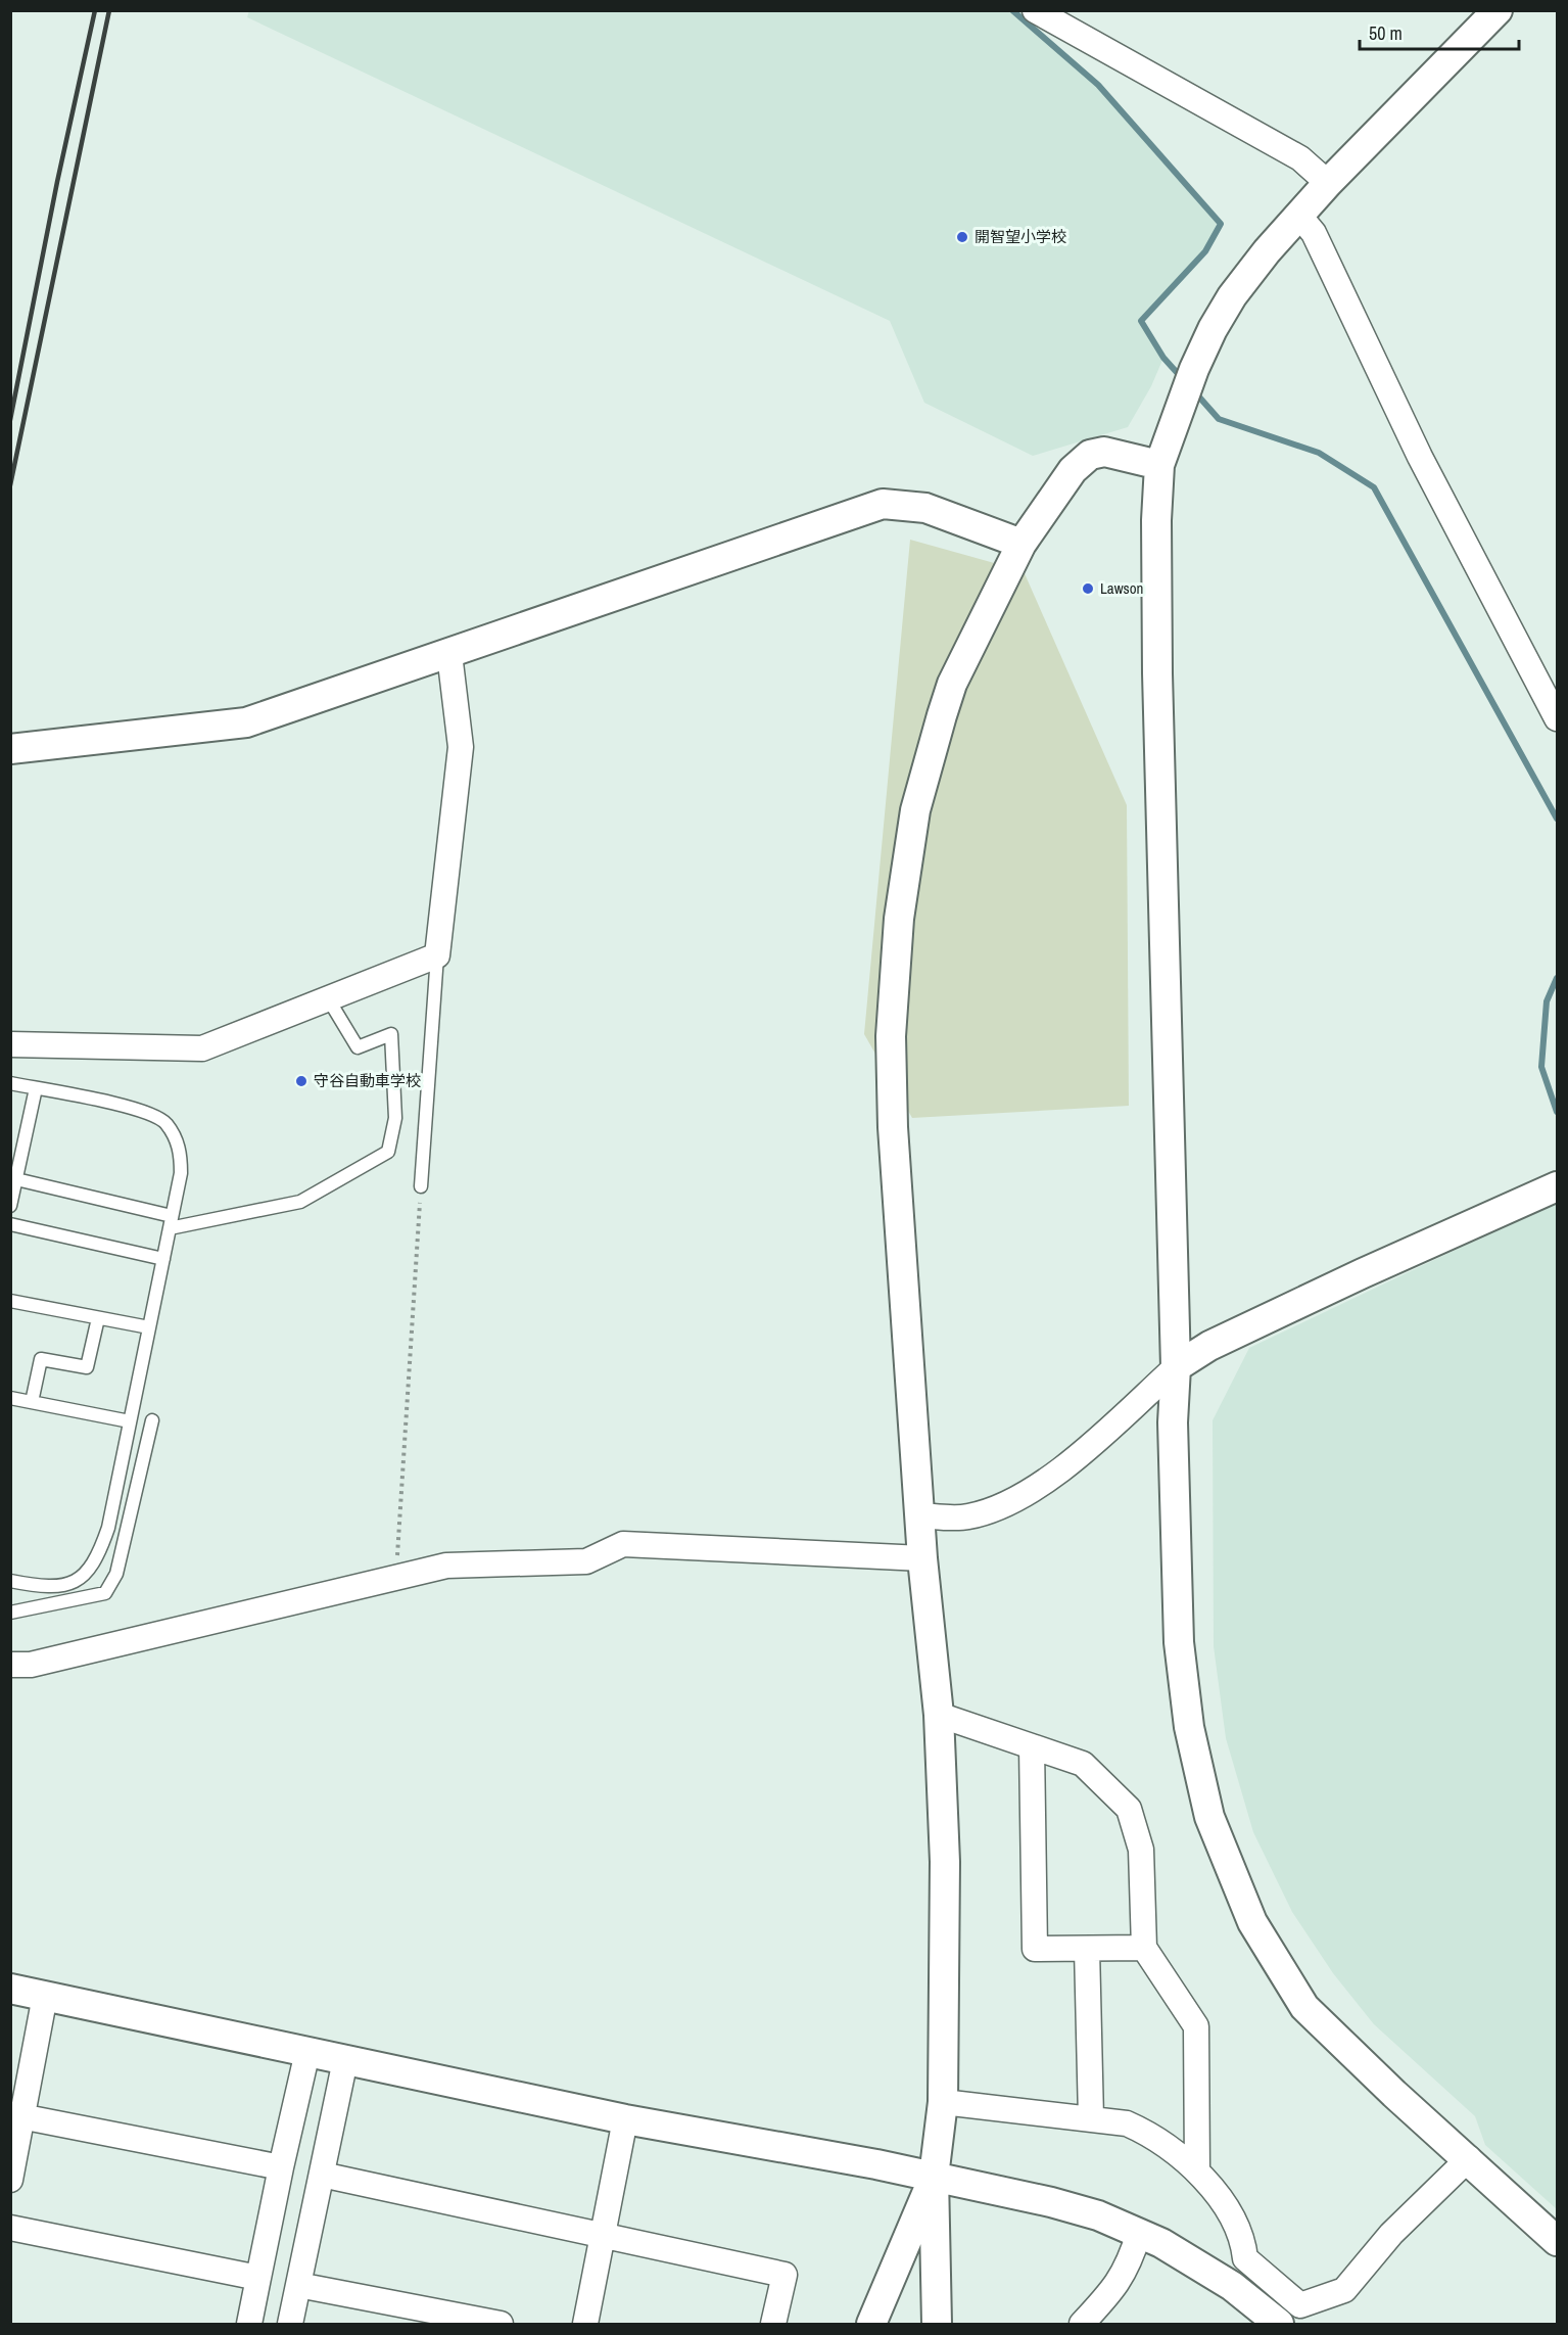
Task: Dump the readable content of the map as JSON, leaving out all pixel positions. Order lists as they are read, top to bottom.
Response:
{
  "places": ["開智望小学校", "Lawson", "守谷自動車学校"],
  "scale_bar": "50 m"
}
